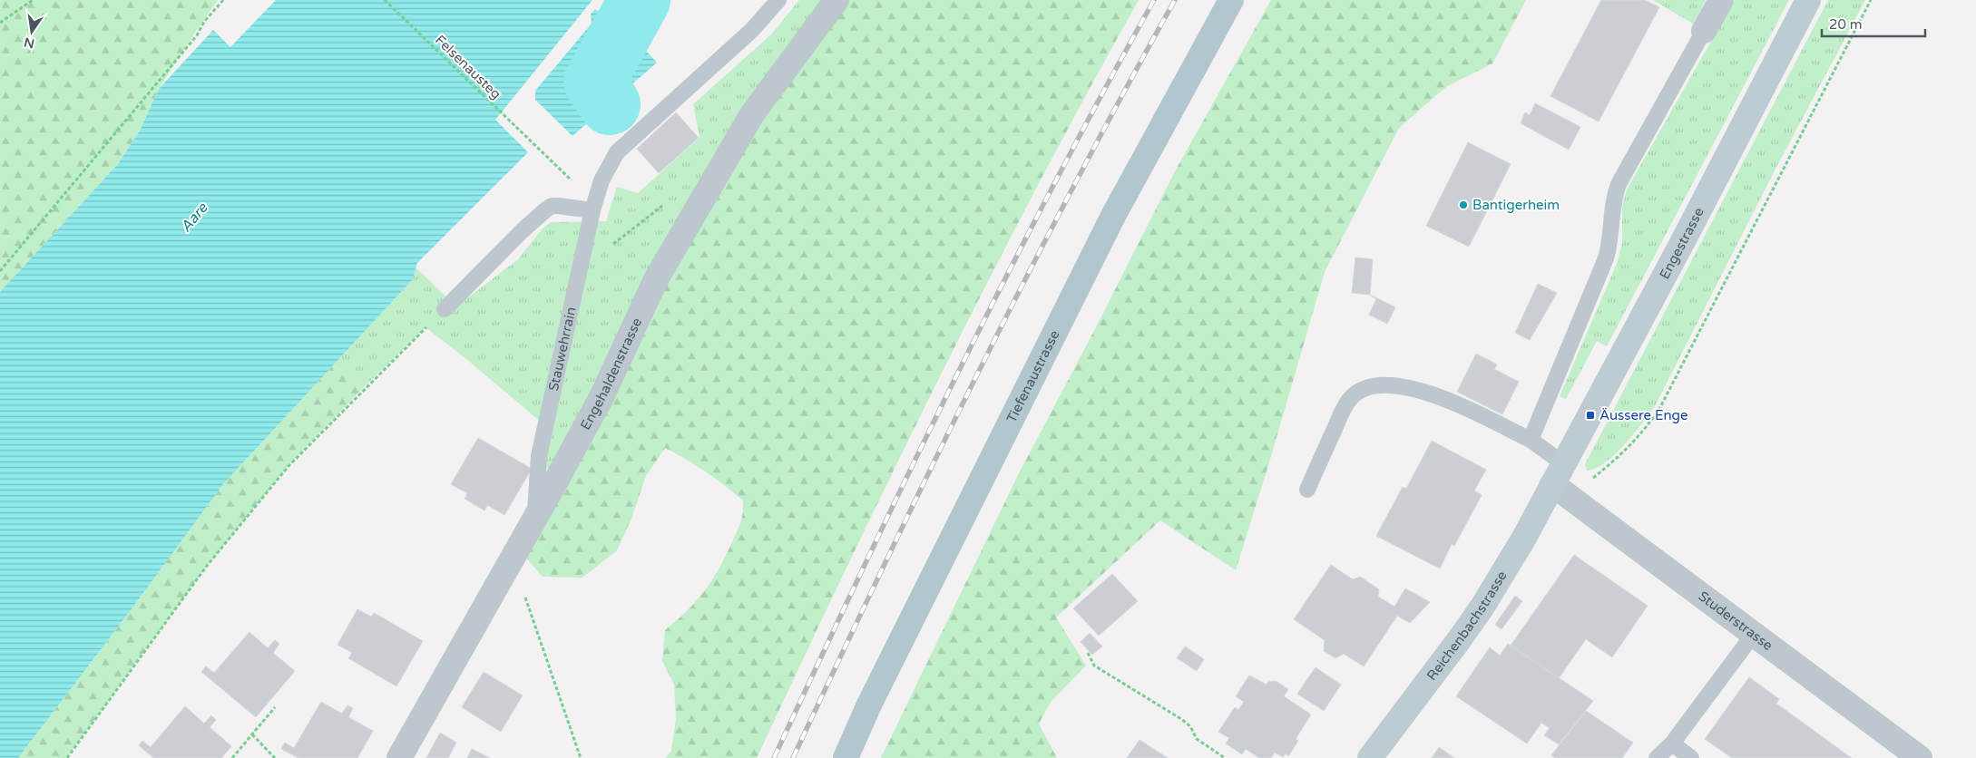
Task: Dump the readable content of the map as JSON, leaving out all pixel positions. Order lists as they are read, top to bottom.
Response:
{
  "streets": {
    "main road": ["Tiefenaustrasse"],
    "street": [
      "Engestrasse",
      "Engehaldenstrasse",
      "Studerstrasse",
      "Reichenbachstrasse"
    ],
    "lane": ["Stauwehrrain"],
    "path": ["Felsenausteg"]
  },
  "crossings": [
    ["Engestrasse", "Studerstrasse"],
    ["Engestrasse", "Reichenbachstrasse"],
    ["Stauwehrrain", "Engehaldenstrasse"],
    ["Studerstrasse", "Reichenbachstrasse"]
  ],
  "water": ["Aare"],
  "places": {
    "other": ["Bantigerheim"],
    "transit": ["Äussere Enge"]
  },
  "scale_bar": "20 m",
  "north": "bottom"
}
